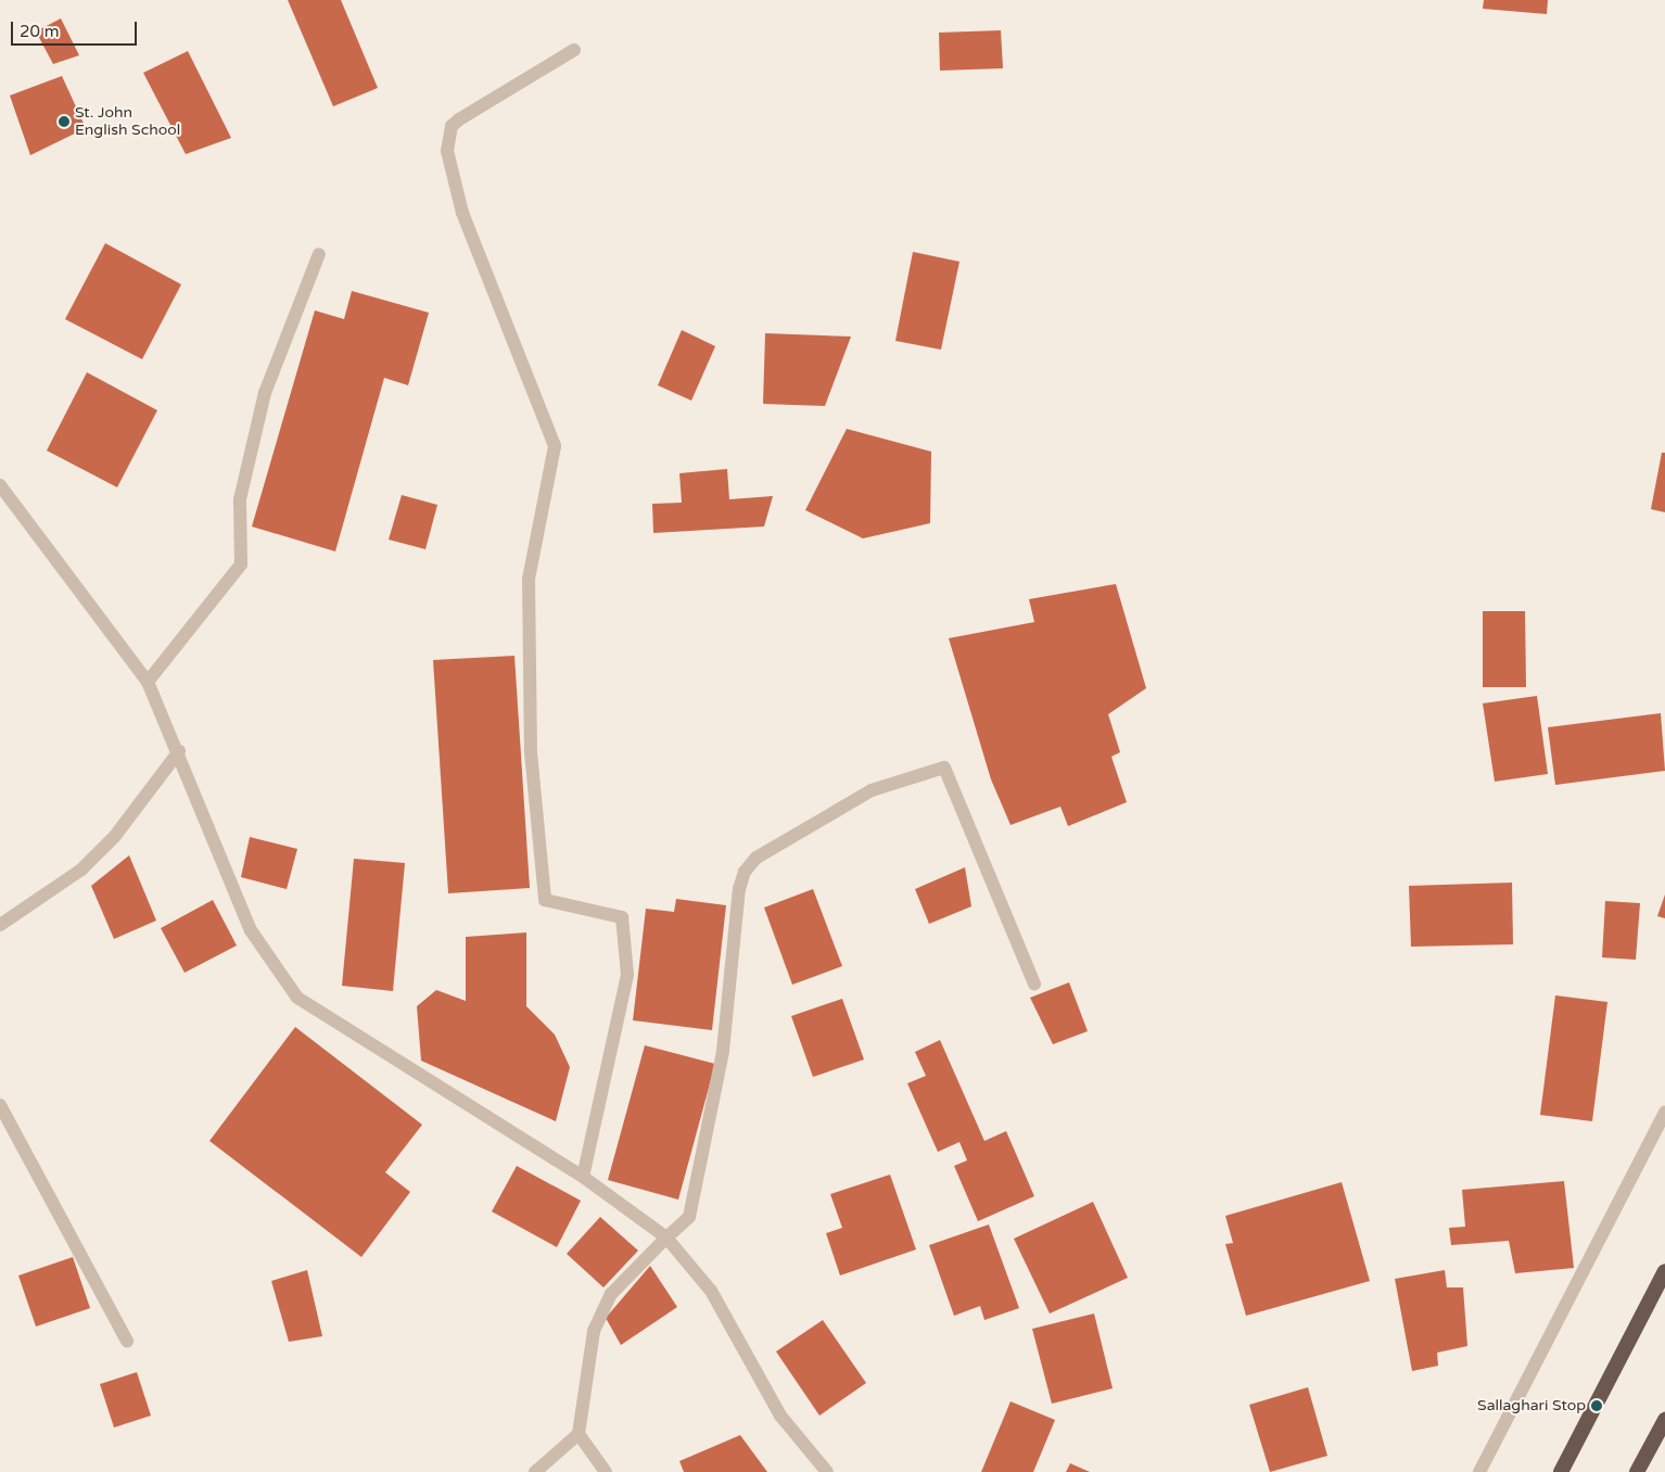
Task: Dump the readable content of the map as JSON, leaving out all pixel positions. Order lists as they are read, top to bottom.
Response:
{
  "places": ["St. John English School", "Sallaghari Stop"],
  "scale_bar": "20 m"
}
